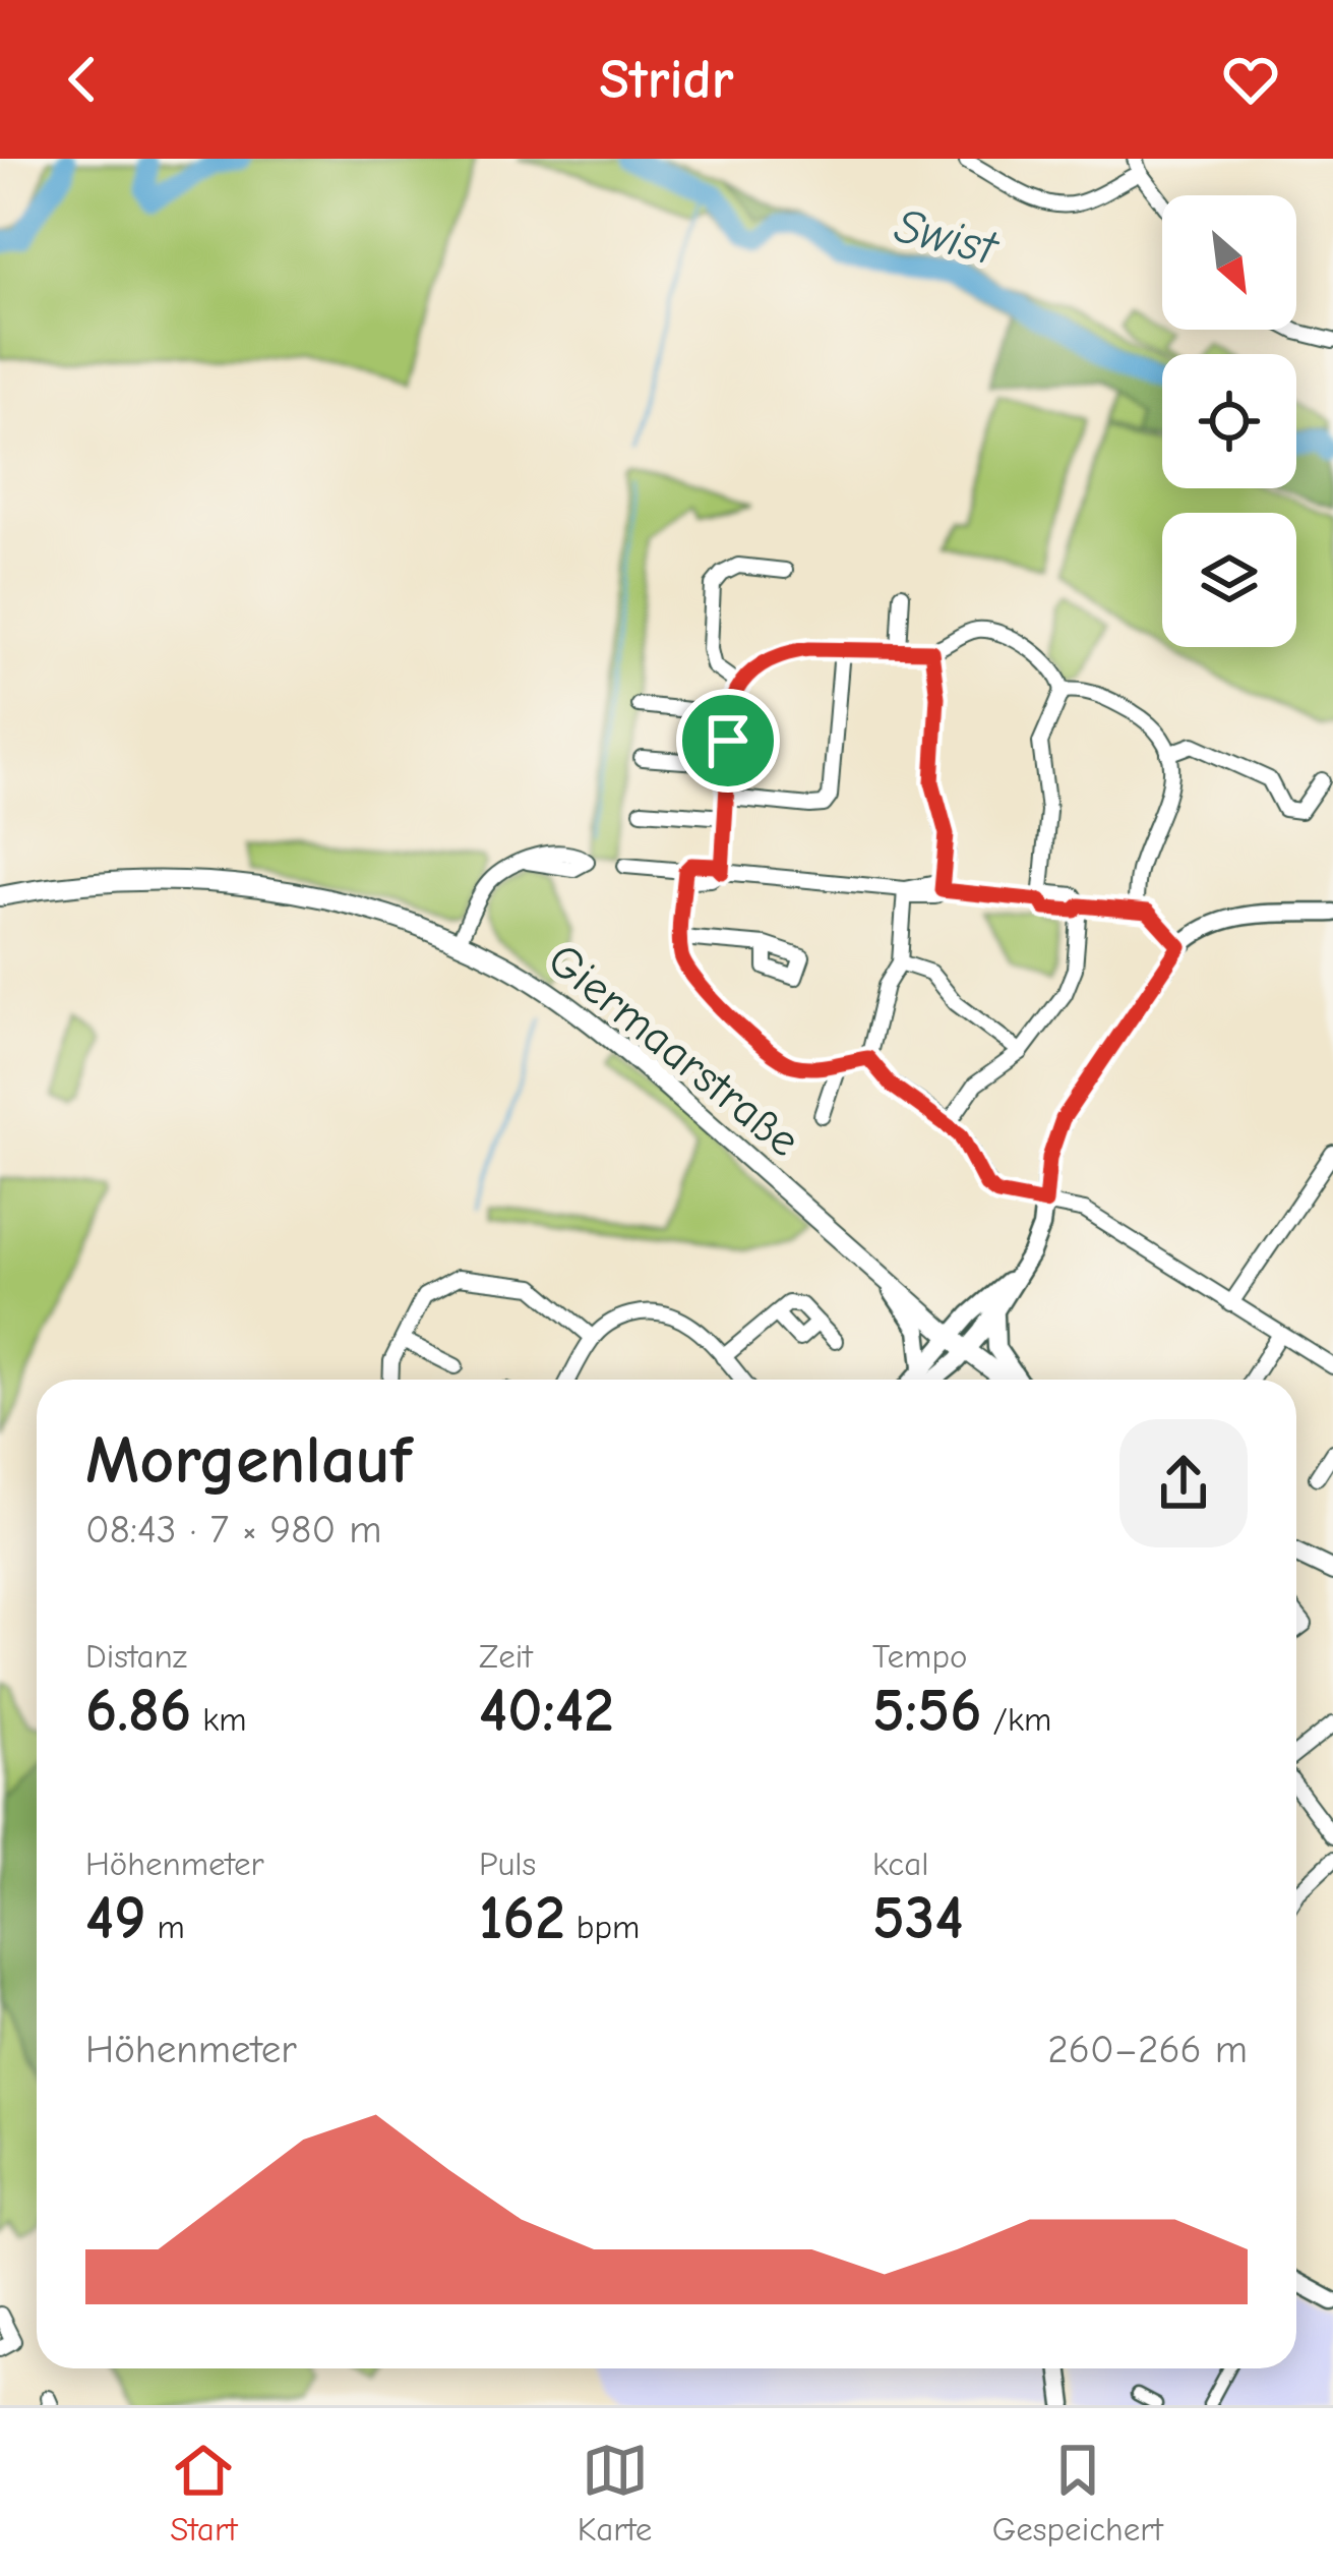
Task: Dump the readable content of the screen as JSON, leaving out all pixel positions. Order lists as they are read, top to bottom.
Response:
{
  "streets": {
    "main road": ["Giermaarstraße"]
  },
  "water": ["Swist"],
  "north": "bottom right",
  "page": {
    "header": "Stridr",
    "heading": ["Morgenlauf", "08:43 · 7 × 980 m"],
    "stats": [
      ["Distanz", "6.86 km"],
      ["Zeit", "40:42"],
      ["Tempo", "5:56 /km"],
      ["Höhenmeter", "49 m"],
      ["Puls", "162 bpm"],
      ["kcal", "534"]
    ],
    "chart": ["Höhenmeter", "260–266 m"],
    "tabs": ["Start", "Karte", "Gespeichert"]
  }
}
